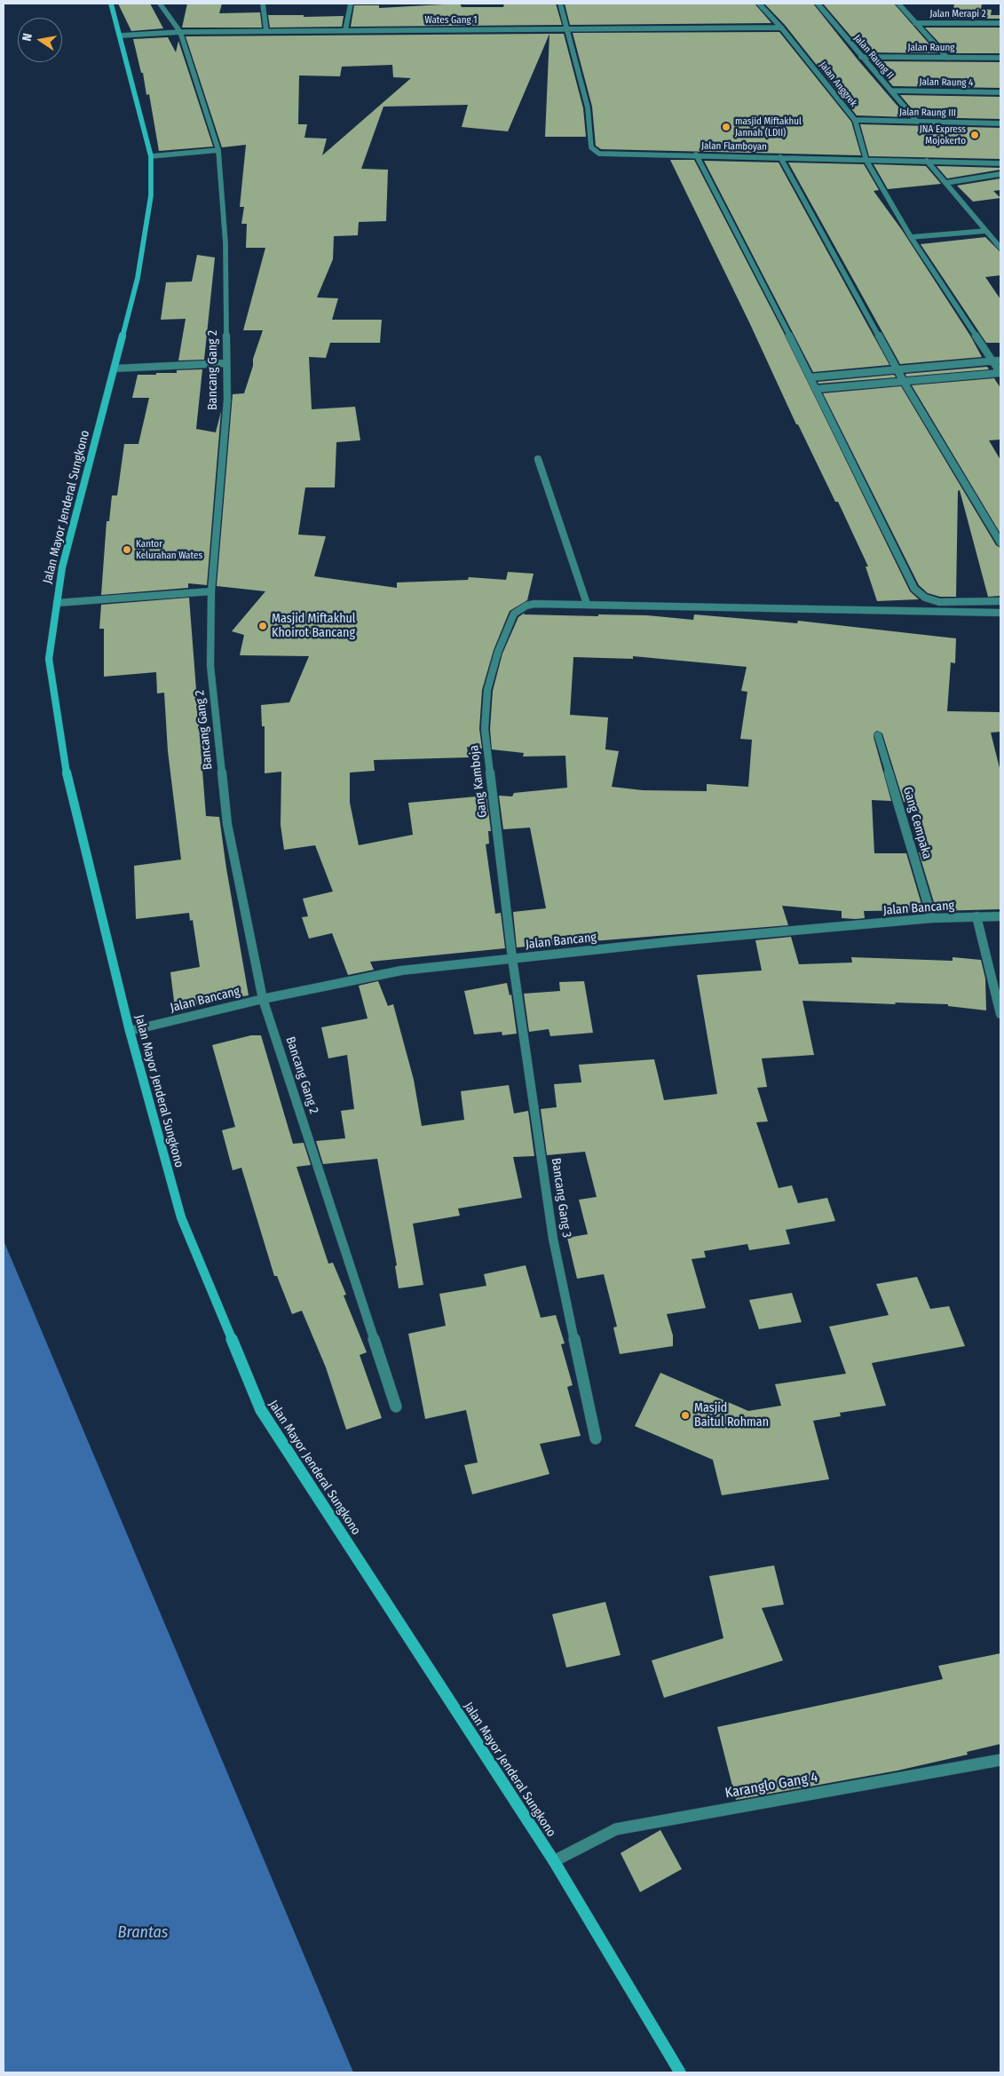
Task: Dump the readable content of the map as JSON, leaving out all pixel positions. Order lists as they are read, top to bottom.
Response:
{
  "streets": {
    "main road": ["Jalan Mayor Jenderal Sungkono"],
    "street": [
      "Jalan Merapi 2",
      "Wates Gang 1",
      "Jalan Raung",
      "Jalan Raung II",
      "Jalan Raung 4",
      "Jalan Anggrek",
      "Jalan Raung III",
      "Jalan Flamboyan",
      "Bancang Gang 2",
      "Gang Kamboja",
      "Gang Cempaka",
      "Jalan Bancang",
      "Bancang Gang 3",
      "Karanglo Gang 4"
    ]
  },
  "crossings": [
    ["Wates Gang 1", "Jalan Anggrek"],
    ["Wates Gang 1", "Jalan Flamboyan"],
    ["Wates Gang 1", "Bancang Gang 2"],
    ["Wates Gang 1", "Jalan Mayor Jenderal Sungkono"],
    ["Jalan Raung", "Jalan Raung II"],
    ["Jalan Raung II", "Jalan Raung 4"],
    ["Jalan Raung II", "Jalan Raung III"],
    ["Jalan Anggrek", "Jalan Raung III"],
    ["Jalan Anggrek", "Jalan Flamboyan"],
    ["Bancang Gang 2", "Jalan Bancang"],
    ["Jalan Mayor Jenderal Sungkono", "Jalan Bancang"],
    ["Jalan Mayor Jenderal Sungkono", "Karanglo Gang 4"],
    ["Gang Kamboja", "Jalan Bancang"],
    ["Gang Kamboja", "Bancang Gang 3"],
    ["Gang Cempaka", "Jalan Bancang"],
    ["Jalan Bancang", "Bancang Gang 3"]
  ],
  "water": ["Brantas"],
  "places": [
    "masjid Miftakhul Jannah (LDII)",
    "JNA Express Mojokerto",
    "Kantor Kelurahan Wates",
    "Masjid Miftakhul Khoirot Bancang",
    "Masjid Baitul Rohman"
  ],
  "north": "left"
}
